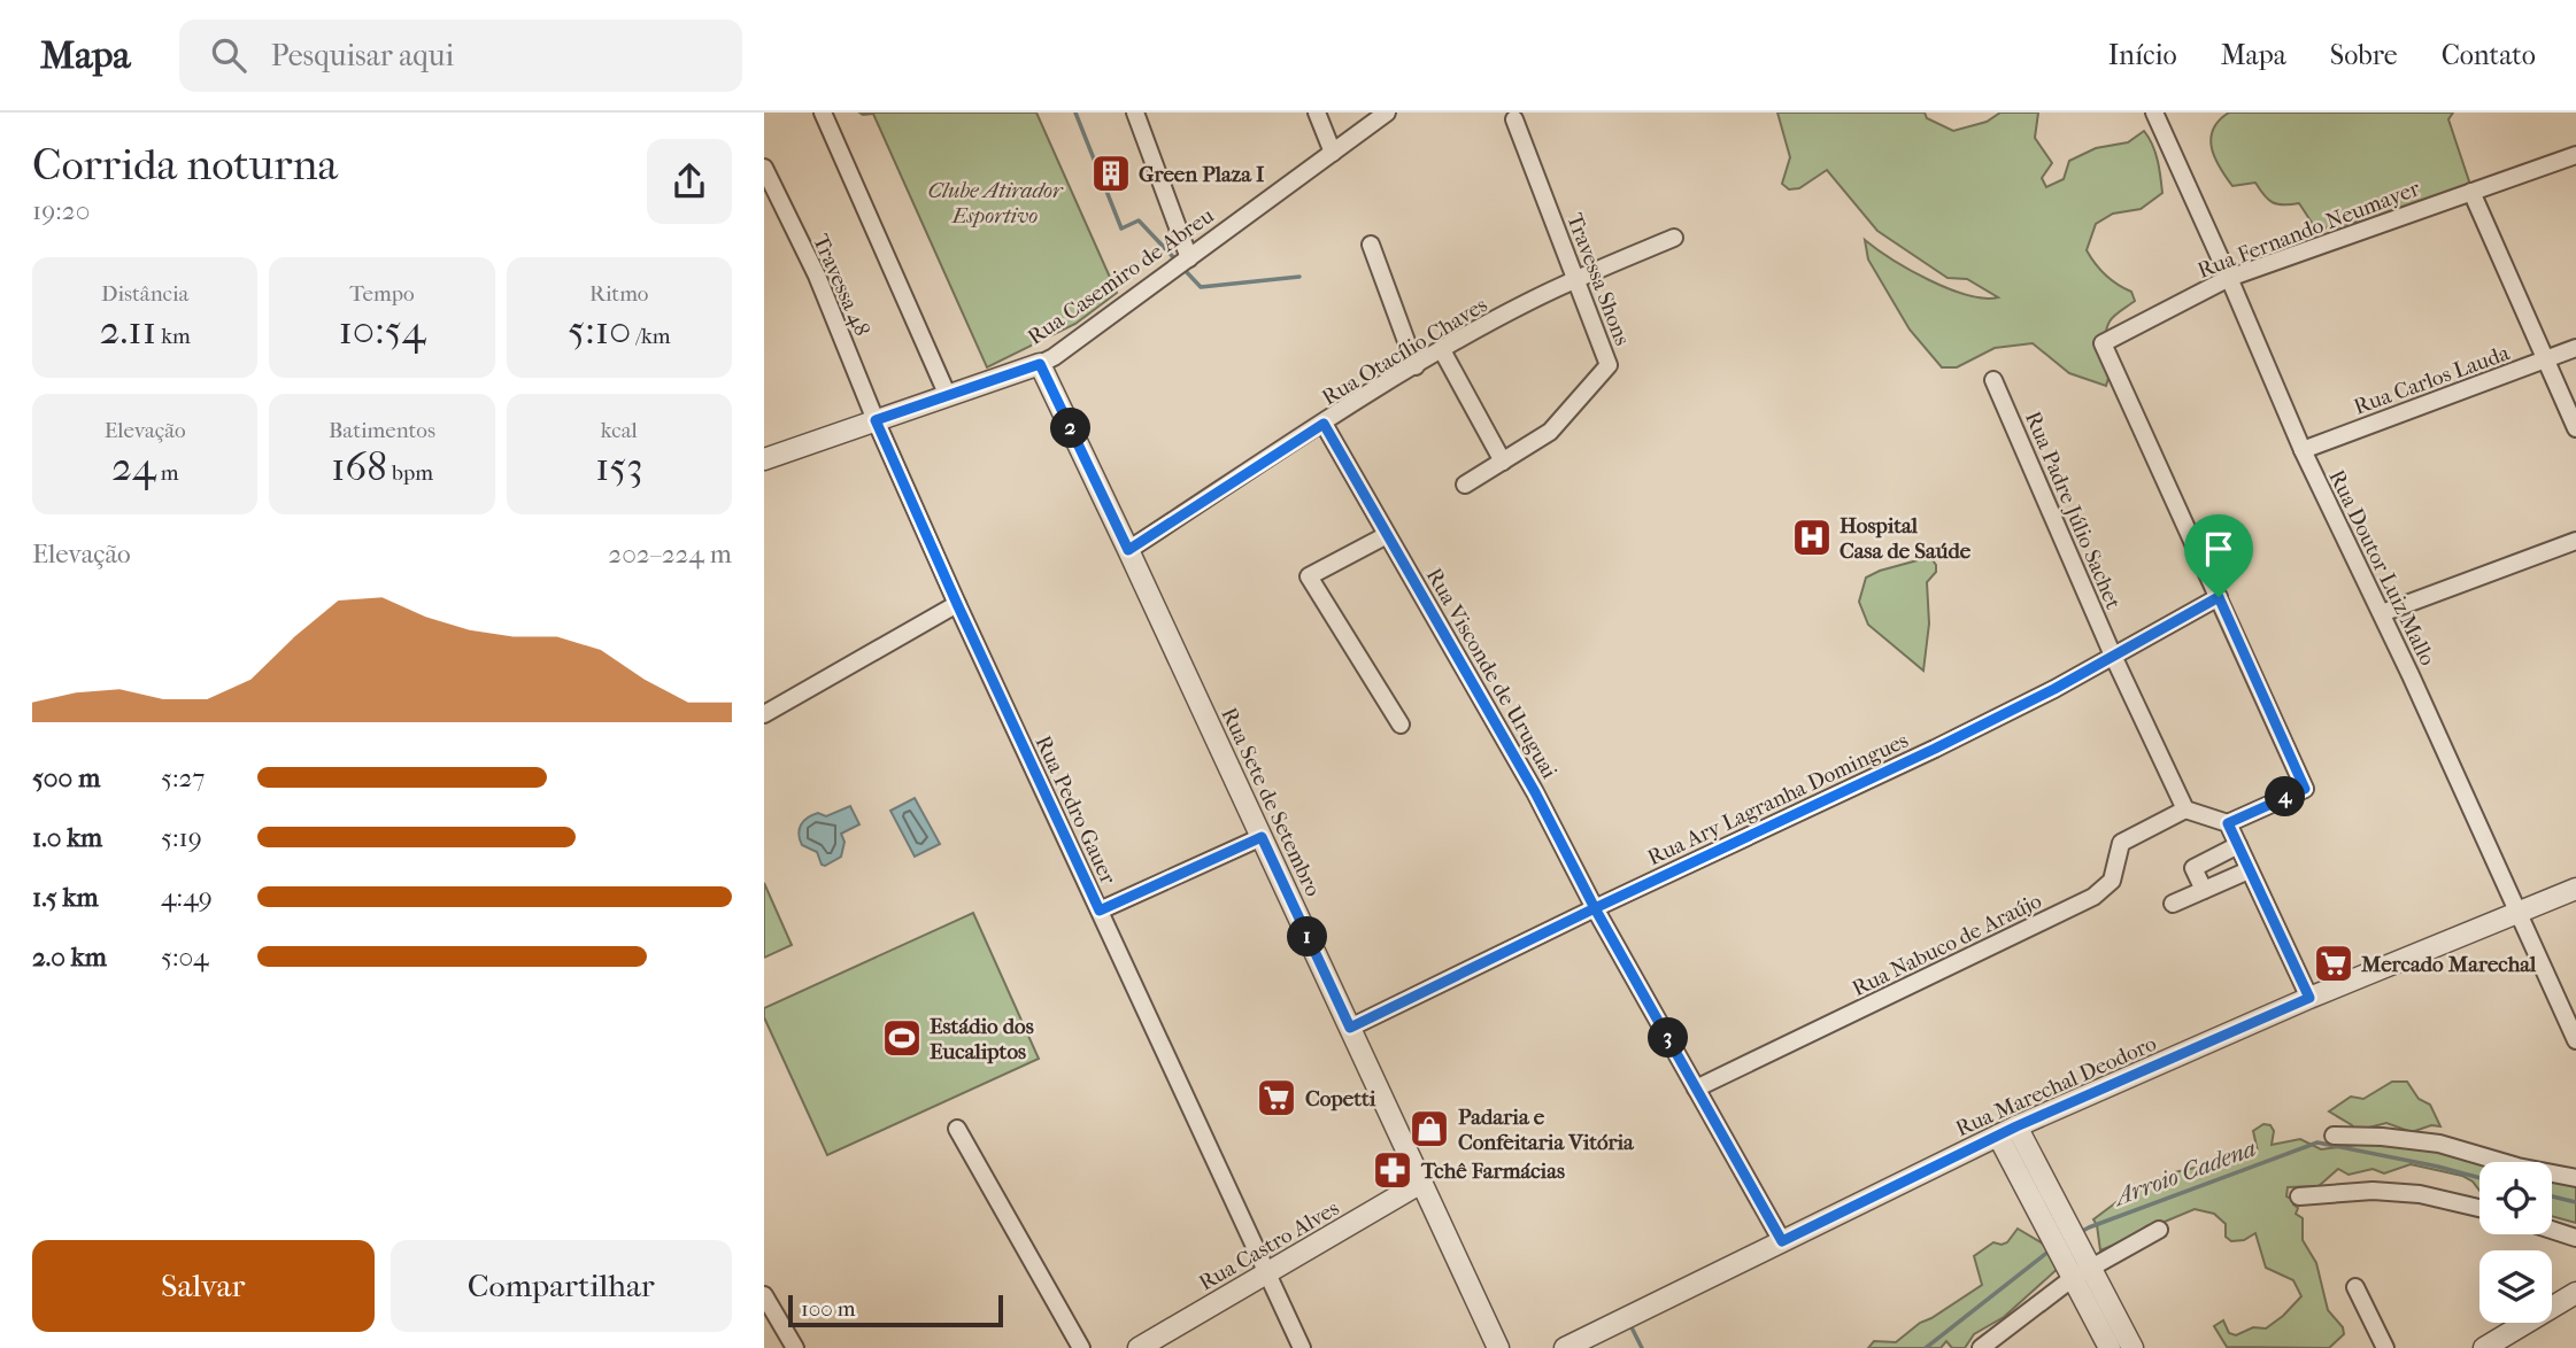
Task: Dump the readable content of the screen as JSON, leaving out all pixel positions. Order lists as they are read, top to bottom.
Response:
{
  "streets": {
    "street": [
      "Rua Fernando Neumayer",
      "Rua Casemiro de Abreu",
      "Travessa Shons",
      "Travessa 48",
      "Rua Otacílio Chaves",
      "Rua Carlos Lauda",
      "Rua Padre Júlio Sachet",
      "Rua Doutor Luiz Mallo",
      "Rua Visconde de Uruguai",
      "Rua Ary Lagranha Domingues",
      "Rua Sete de Setembro",
      "Rua Pedro Gauer",
      "Rua Nabuco de Araújo",
      "Rua Marechal Deodoro",
      "Rua Castro Alves"
    ]
  },
  "crossings": [
    ["Rua Fernando Neumayer", "Rua Doutor Luiz Mallo"],
    ["Rua Fernando Neumayer", "Rua Ary Lagranha Domingues"],
    ["Rua Casemiro de Abreu", "Travessa 48"],
    ["Rua Casemiro de Abreu", "Rua Sete de Setembro"],
    ["Rua Casemiro de Abreu", "Rua Pedro Gauer"],
    ["Travessa Shons", "Rua Otacílio Chaves"],
    ["Travessa 48", "Rua Pedro Gauer"],
    ["Rua Otacílio Chaves", "Rua Visconde de Uruguai"],
    ["Rua Otacílio Chaves", "Rua Sete de Setembro"],
    ["Rua Carlos Lauda", "Rua Doutor Luiz Mallo"],
    ["Rua Padre Júlio Sachet", "Rua Ary Lagranha Domingues"],
    ["Rua Padre Júlio Sachet", "Rua Nabuco de Araújo"],
    ["Rua Doutor Luiz Mallo", "Rua Marechal Deodoro"],
    ["Rua Visconde de Uruguai", "Rua Ary Lagranha Domingues"],
    ["Rua Visconde de Uruguai", "Rua Nabuco de Araújo"],
    ["Rua Visconde de Uruguai", "Rua Marechal Deodoro"],
    ["Rua Ary Lagranha Domingues", "Rua Sete de Setembro"],
    ["Rua Sete de Setembro", "Rua Castro Alves"],
    ["Rua Pedro Gauer", "Rua Castro Alves"]
  ],
  "water": ["Arroio Cadena"],
  "parks": ["Clube Atirador Esportivo"],
  "places": {
    "building": ["Green Plaza I"],
    "hospital": ["Hospital Casa de Saúde"],
    "supermarket": ["Mercado Marechal", "Copetti"],
    "sports": ["Estádio dos Eucaliptos"],
    "shop": ["Padaria e Confeitaria Vitória"],
    "pharmacy": ["Tchê Farmácias"]
  },
  "scale_bar": "100 m",
  "page": {
    "header": "Mapa",
    "search": "Pesquisar aqui",
    "nav": [
      "Início",
      "Mapa",
      "Sobre",
      "Contato"
    ],
    "heading": ["Corrida noturna", "19:20"],
    "stats": [
      ["Distância", "2.11 km"],
      ["Tempo", "10:54"],
      ["Ritmo", "5:10 /km"],
      ["Elevação", "24 m"],
      ["Batimentos", "168 bpm"],
      ["kcal", "153"]
    ],
    "pins": [
      "2",
      "4",
      "1",
      "3"
    ],
    "chart": ["Elevação", "202–224 m"],
    "list": [
      {
        "name": "500 m",
        "note": "5:27"
      },
      {
        "name": "1.0 km",
        "note": "5:19"
      },
      {
        "name": "1.5 km",
        "note": "4:49"
      },
      {
        "name": "2.0 km",
        "note": "5:04"
      }
    ],
    "buttons": ["Salvar", "Compartilhar"],
    "scale": "100 m"
  }
}
